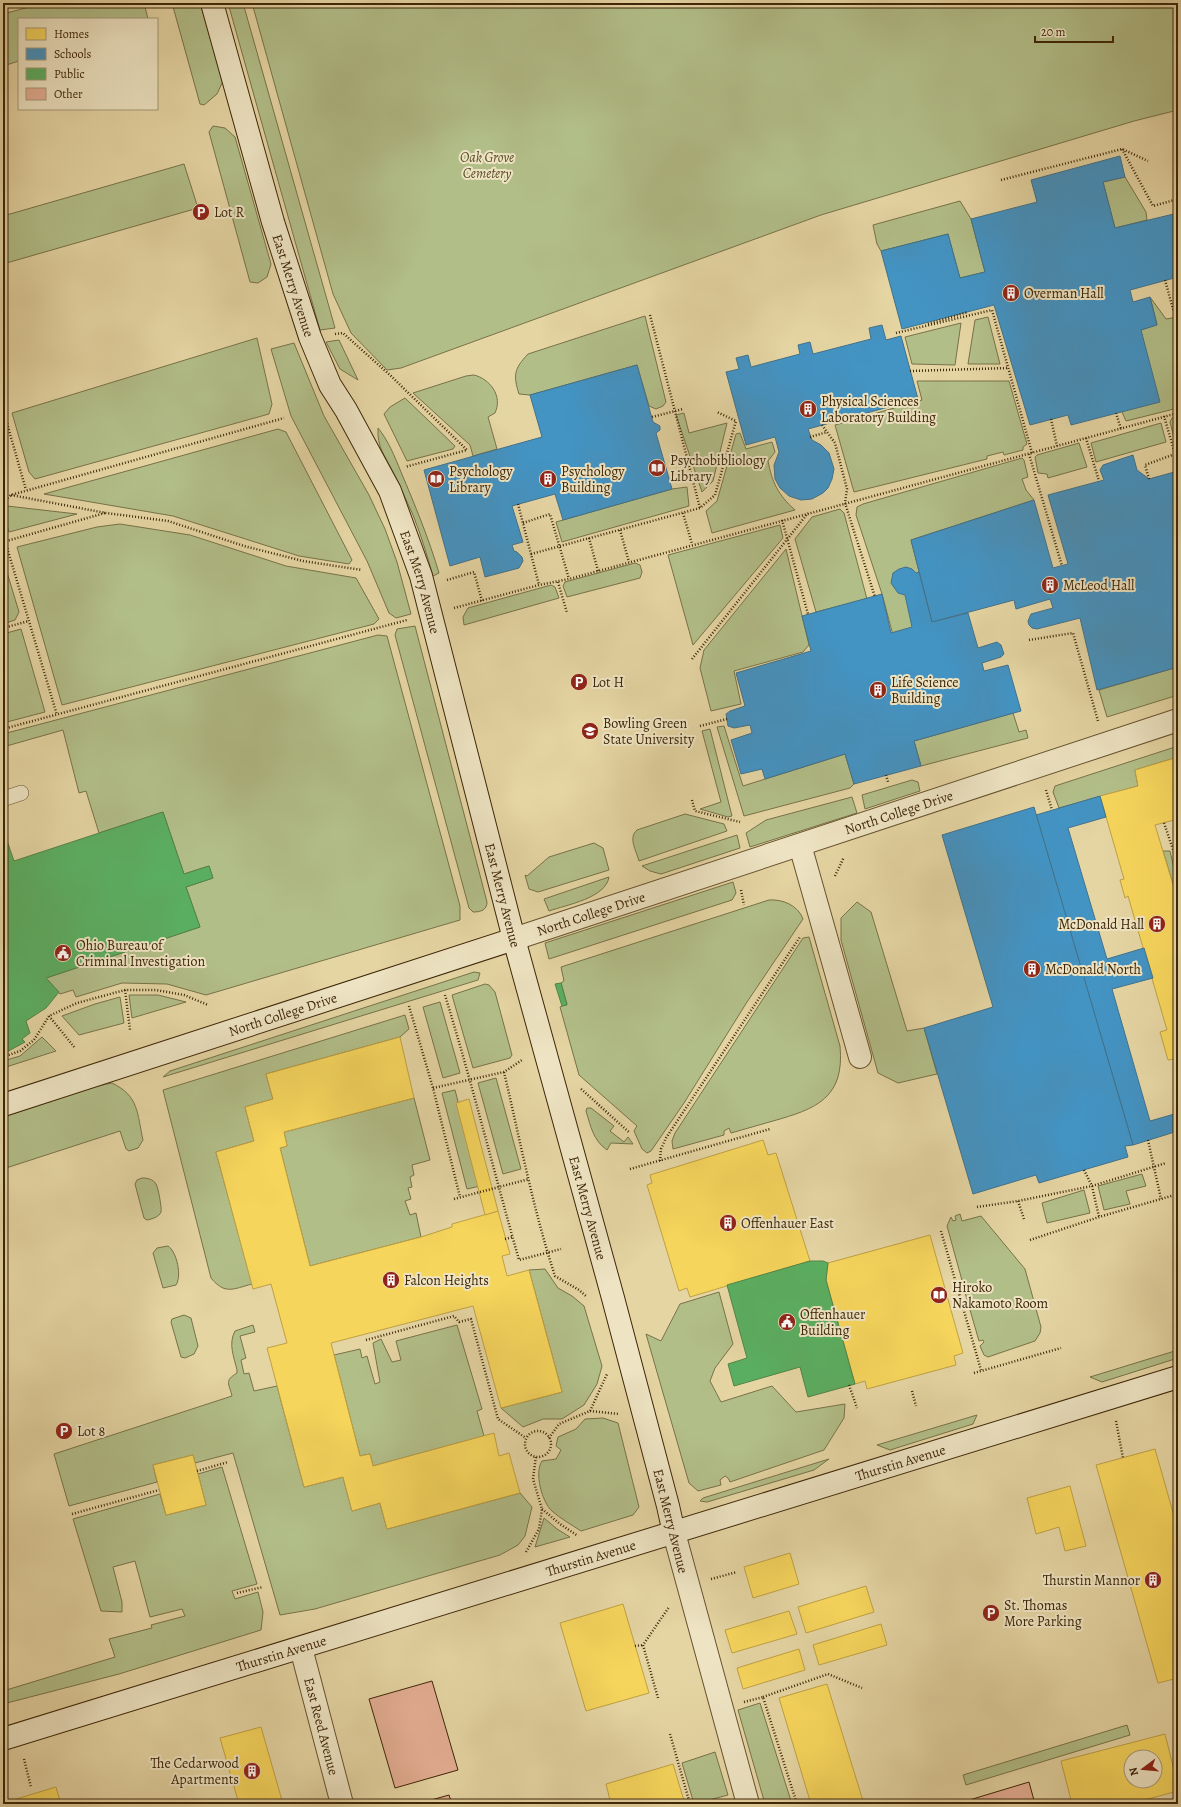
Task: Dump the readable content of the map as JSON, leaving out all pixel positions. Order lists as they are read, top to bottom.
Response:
{
  "streets": {
    "street": [
      "East Merry Avenue",
      "North College Drive",
      "Thurstin Avenue",
      "East Reed Avenue"
    ]
  },
  "crossings": [
    ["East Merry Avenue", "North College Drive"],
    ["East Merry Avenue", "Thurstin Avenue"],
    ["Thurstin Avenue", "East Reed Avenue"]
  ],
  "parks": ["Oak Grove Cemetery"],
  "places": {
    "parking": [
      "Lot R",
      "Lot H",
      "Lot 8",
      "St. Thomas More Parking"
    ],
    "building": [
      "Overman Hall",
      "Physical Sciences Laboratory Building",
      "Psychology Building",
      "McLeod Hall",
      "Life Science Building",
      "McDonald Hall",
      "McDonald North",
      "Offenhauer East",
      "Falcon Heights",
      "Thurstin Mannor",
      "The Cedarwood Apartments"
    ],
    "library": ["Psychobibliology Library", "Psychology Library", "Hiroko Nakamoto Room"],
    "school or university": ["Bowling Green State University"],
    "public building": ["Ohio Bureau of Criminal Investigation", "Offenhauer Building"]
  },
  "legend": [
    "Homes",
    "Schools",
    "Public",
    "Other"
  ],
  "scale_bar": "20 m",
  "north": "left"
}
